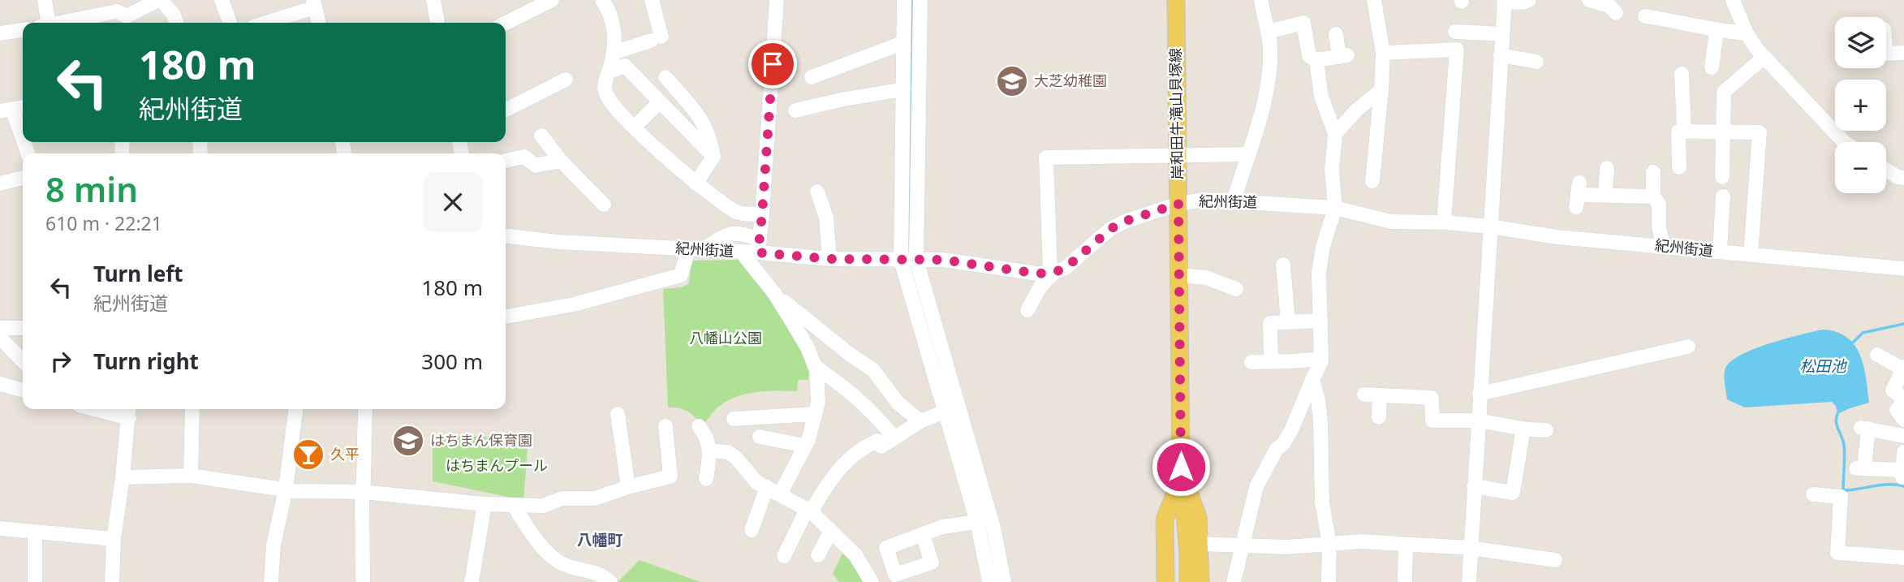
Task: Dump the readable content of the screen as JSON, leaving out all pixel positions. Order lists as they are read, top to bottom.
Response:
{
  "streets": {
    "main road": ["岸和田牛滝山貝塚線"],
    "street": ["紀州街道"]
  },
  "crossings": [
    ["岸和田牛滝山貝塚線", "紀州街道"]
  ],
  "districts": ["八幡町"],
  "water": ["松田池"],
  "parks": ["八幡山公園", "はちまんプール"],
  "places": {
    "school or university": ["大芝幼稚園", "はちまん保育園"],
    "bar": ["久平"]
  },
  "page": {
    "map_buttons": ["+", "−"],
    "turn": ["180 m", "紀州街道"],
    "heading": ["8 min", "610 m · 22:21"],
    "list": [
      {
        "name": "Turn left",
        "note": "紀州街道",
        "value": "180 m"
      },
      {
        "name": "Turn right",
        "value": "300 m"
      }
    ]
  }
}
